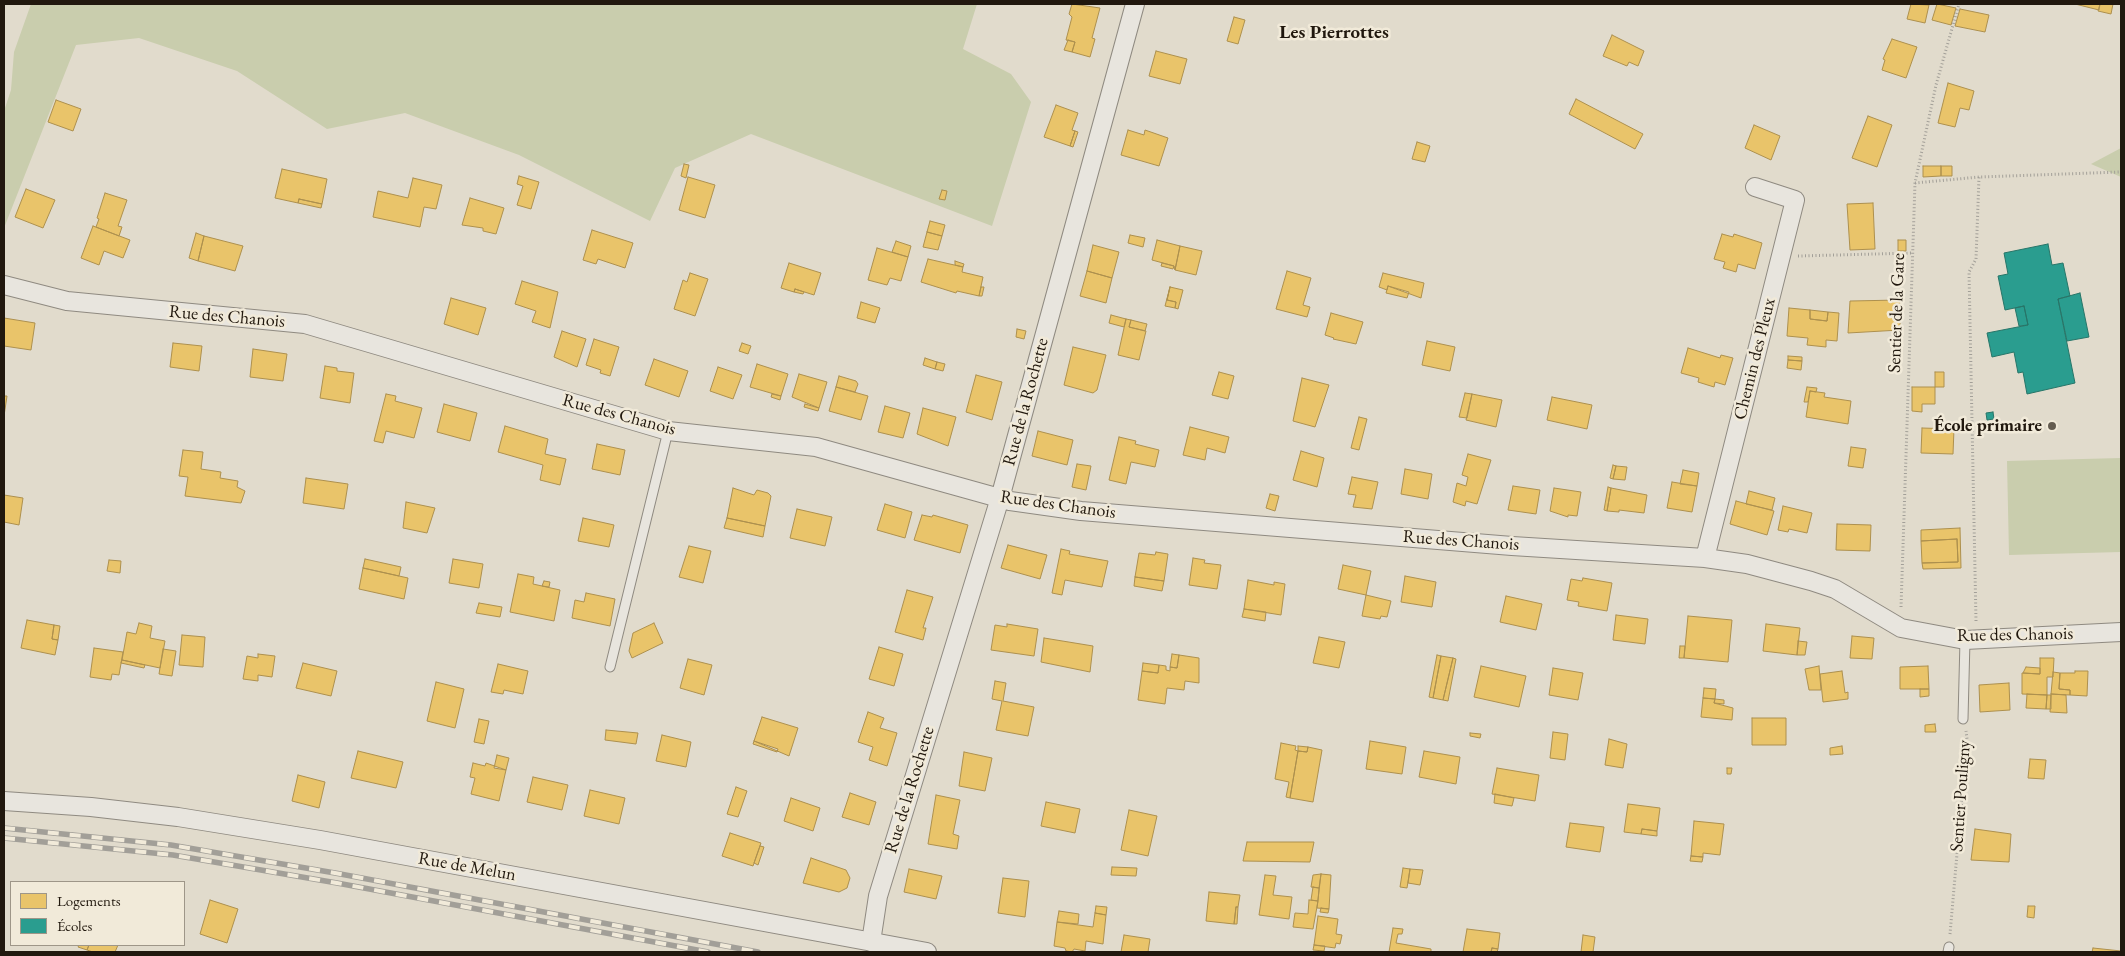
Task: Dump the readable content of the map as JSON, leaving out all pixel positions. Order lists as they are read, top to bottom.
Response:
{
  "streets": {
    "street": [
      "Rue des Chanois",
      "Chemin des Pleux",
      "Rue de la Rochette",
      "Rue de Melun"
    ],
    "lane": ["Sentier Pouligny"],
    "path": ["Sentier de la Gare"]
  },
  "crossings": [
    ["Sentier de la Gare", "Rue des Chanois"],
    ["Rue des Chanois", "Chemin des Pleux"],
    ["Rue des Chanois", "Rue de la Rochette"],
    ["Rue des Chanois", "Sentier Pouligny"],
    ["Rue de la Rochette", "Rue de Melun"]
  ],
  "districts": ["Les Pierrottes"],
  "places": ["École primaire"],
  "legend": ["Logements", "Écoles"]
}
